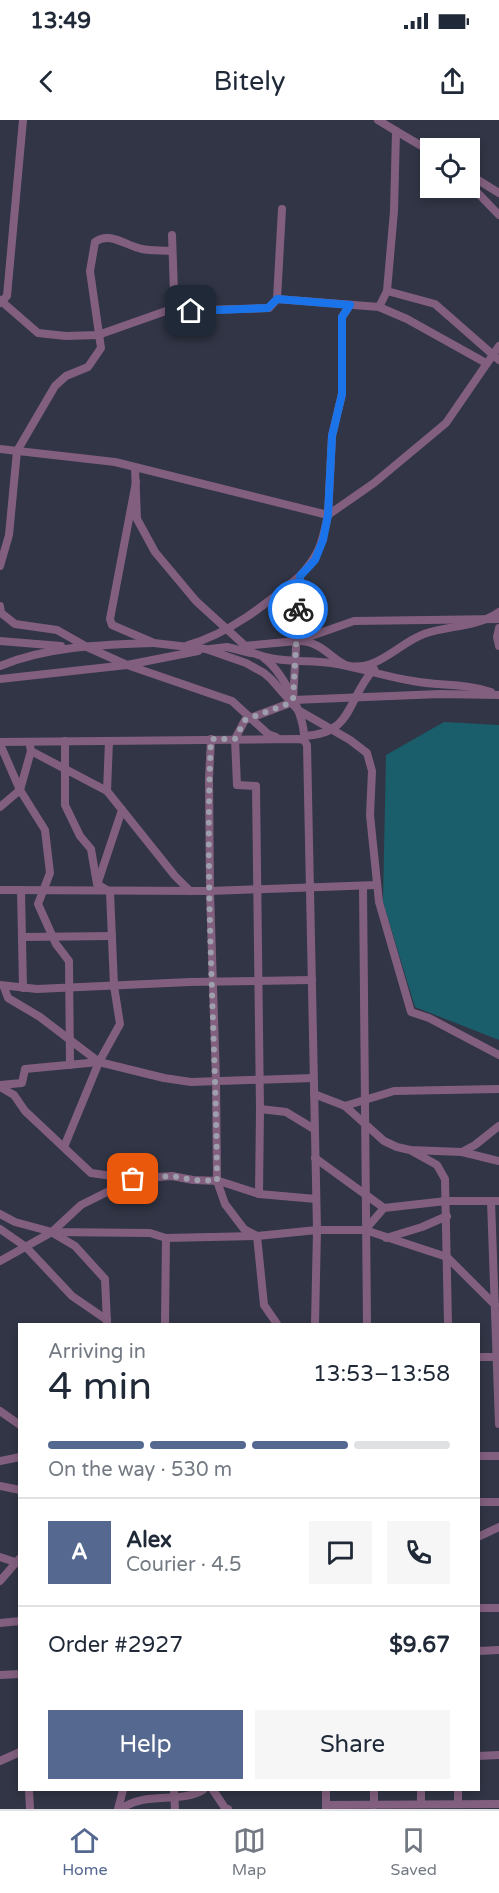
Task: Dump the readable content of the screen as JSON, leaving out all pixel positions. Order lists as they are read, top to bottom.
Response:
{
  "page": {
    "status": "13:49",
    "header": "Bitely",
    "heading": ["4 min", "Arriving in", "13:53–13:58"],
    "panel": [
      "Alex",
      "Courier · 4.5",
      "Order #2927",
      "$9.67"
    ],
    "bar": "On the way · 530 m",
    "round": "A",
    "buttons": ["Help", "Share"],
    "tabs": ["Home", "Map", "Saved"]
  }
}
